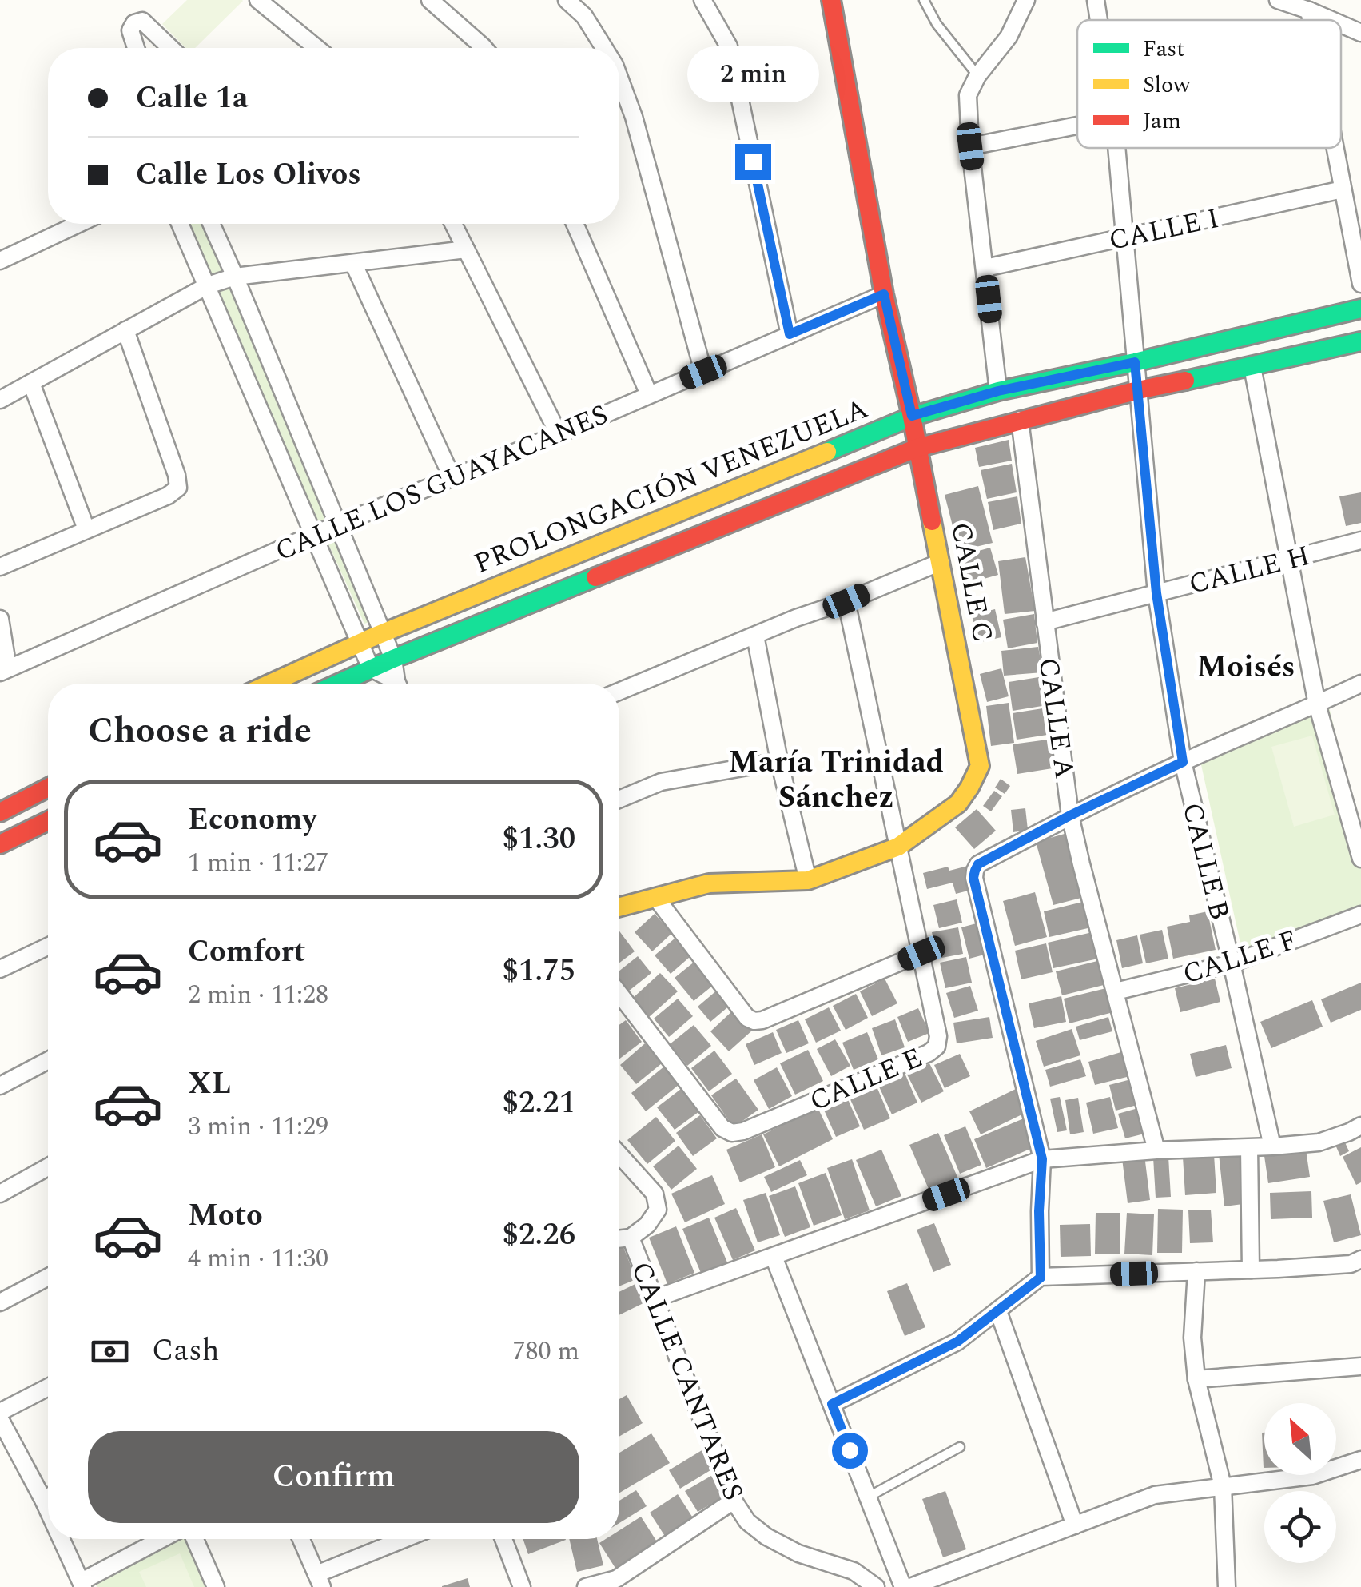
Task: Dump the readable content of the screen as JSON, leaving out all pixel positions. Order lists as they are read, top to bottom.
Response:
{
  "streets": {
    "street": [
      "CALLE I",
      "CALLE LOS GUAYACANES",
      "PROLONGACIÓN VENEZUELA",
      "CALLE H",
      "CALLE C",
      "CALLE A",
      "CALLE B",
      "CALLE F",
      "CALLE E",
      "CALLE CANTARES"
    ]
  },
  "crossings": [
    ["CALLE I", "CALLE B"],
    ["CALLE LOS GUAYACANES", "CALLE C"],
    ["PROLONGACIÓN VENEZUELA", "CALLE C"],
    ["PROLONGACIÓN VENEZUELA", "CALLE A"],
    ["PROLONGACIÓN VENEZUELA", "CALLE B"],
    ["CALLE H", "CALLE A"],
    ["CALLE H", "CALLE B"],
    ["CALLE C", "CALLE E"],
    ["CALLE A", "CALLE F"],
    ["CALLE B", "CALLE F"]
  ],
  "districts": ["Moisés", "María Trinidad Sánchez"],
  "legend": ["Fast", "Slow", "Jam"],
  "north": "top left",
  "page": {
    "bubble": "2 min",
    "banner": ["Calle 1a", "Calle Los Olivos"],
    "heading": "Choose a ride",
    "list": [
      {
        "name": "Economy",
        "note": "1 min · 11:27",
        "value": "$1.30"
      },
      {
        "name": "Comfort",
        "note": "2 min · 11:28",
        "value": "$1.75"
      },
      {
        "name": "XL",
        "note": "3 min · 11:29",
        "value": "$2.21"
      },
      {
        "name": "Moto",
        "note": "4 min · 11:30",
        "value": "$2.26"
      }
    ],
    "pay": ["Cash", "780 m"],
    "buttons": "Confirm"
  }
}
